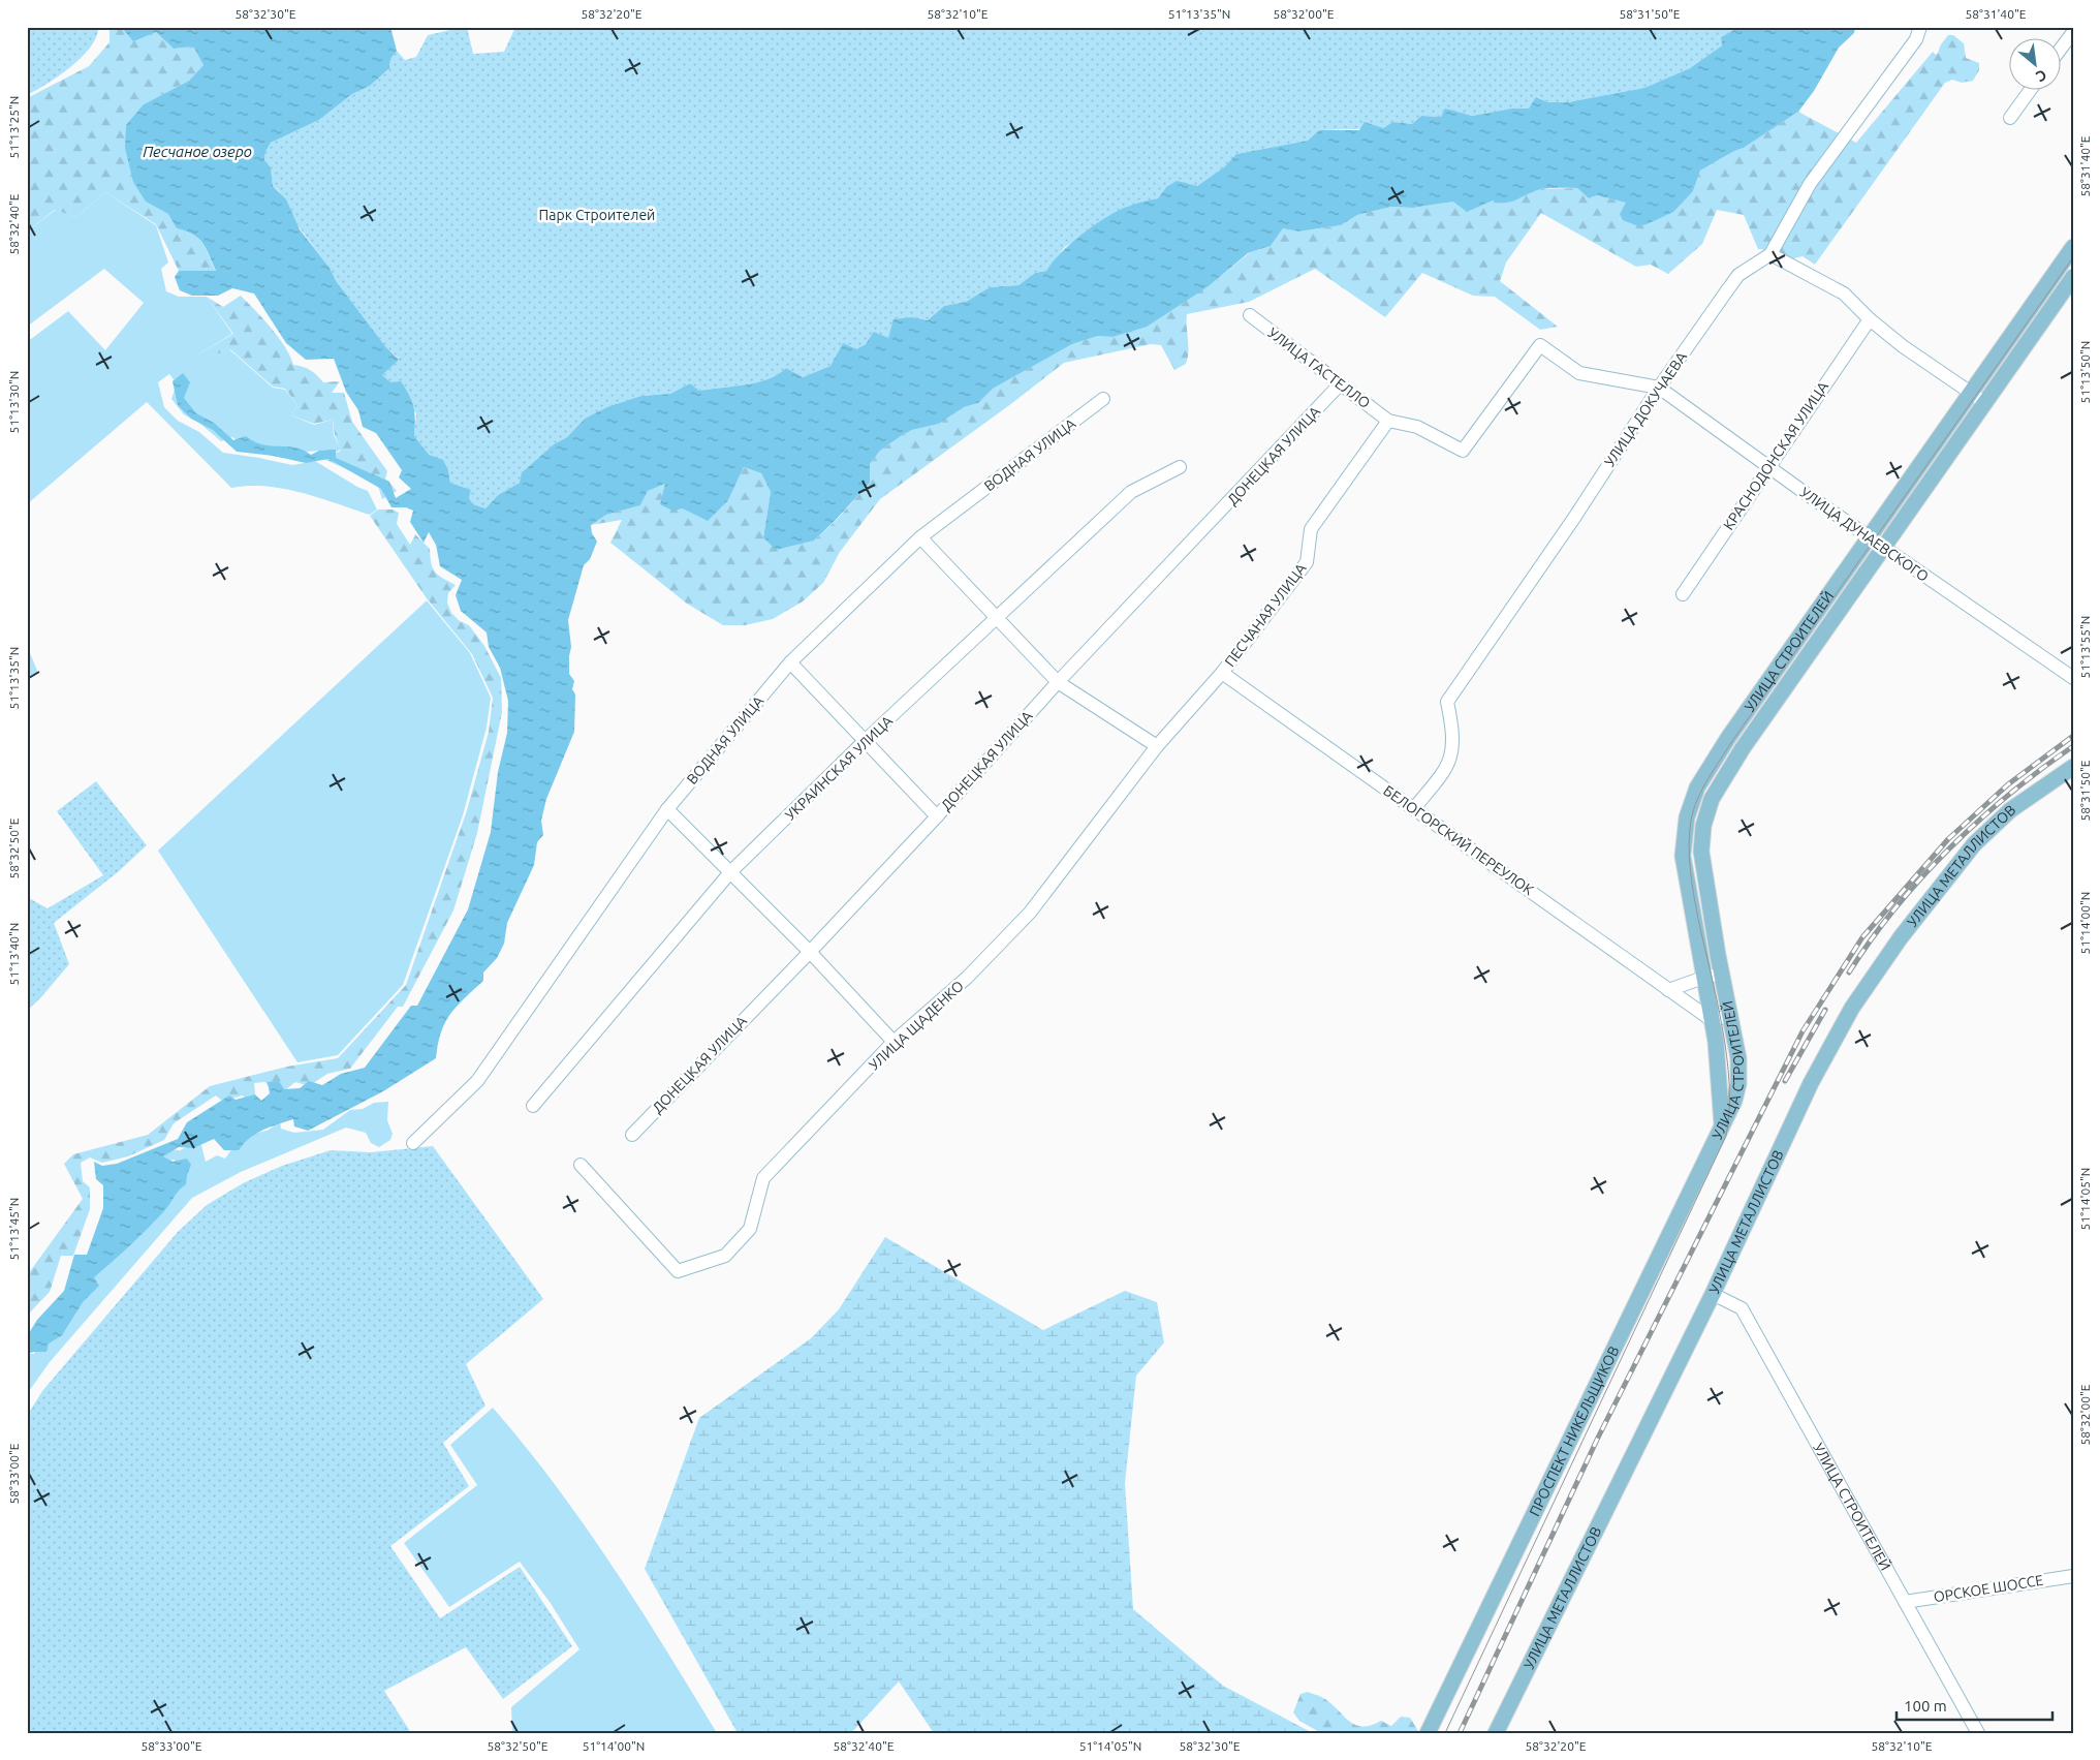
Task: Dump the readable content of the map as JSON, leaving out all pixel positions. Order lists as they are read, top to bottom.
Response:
{
  "streets": {
    "main road": ["УЛИЦА СТРОИТЕЛЕЙ", "УЛИЦА МЕТАЛЛИСТОВ", "ПРОСПЕКТ НИКЕЛЬЩИКОВ"],
    "street": [
      "УЛИЦА ГАСТЕЛЛО",
      "УЛИЦА ДОКУЧАЕВА",
      "ВОДНАЯ УЛИЦА",
      "ДОНЕЦКАЯ УЛИЦА",
      "КРАСНОДОНСКАЯ УЛИЦА",
      "УЛИЦА ДУНАЕВСКОГО",
      "ПЕСЧАНАЯ УЛИЦА",
      "УКРАИНСКАЯ УЛИЦА",
      "БЕЛОГОРСКИЙ ПЕРЕУЛОК",
      "УЛИЦА ЩАДЕНКО",
      "ОРСКОЕ ШОССЕ"
    ]
  },
  "crossings": [
    ["УЛИЦА ГАСТЕЛЛО", "ДОНЕЦКАЯ УЛИЦА"],
    ["УЛИЦА ГАСТЕЛЛО", "ПЕСЧАНАЯ УЛИЦА"],
    ["УЛИЦА ДОКУЧАЕВА", "УЛИЦА ДУНАЕВСКОГО"],
    ["УЛИЦА ДОКУЧАЕВА", "БЕЛОГОРСКИЙ ПЕРЕУЛОК"],
    ["КРАСНОДОНСКАЯ УЛИЦА", "УЛИЦА ДУНАЕВСКОГО"],
    ["УЛИЦА ДУНАЕВСКОГО", "УЛИЦА СТРОИТЕЛЕЙ"],
    ["ПЕСЧАНАЯ УЛИЦА", "БЕЛОГОРСКИЙ ПЕРЕУЛОК"],
    ["ПЕСЧАНАЯ УЛИЦА", "УЛИЦА ЩАДЕНКО"],
    ["УЛИЦА СТРОИТЕЛЕЙ", "БЕЛОГОРСКИЙ ПЕРЕУЛОК"],
    ["УЛИЦА СТРОИТЕЛЕЙ", "УЛИЦА МЕТАЛЛИСТОВ"],
    ["УЛИЦА СТРОИТЕЛЕЙ", "ПРОСПЕКТ НИКЕЛЬЩИКОВ"],
    ["УЛИЦА СТРОИТЕЛЕЙ", "ОРСКОЕ ШОССЕ"],
    ["БЕЛОГОРСКИЙ ПЕРЕУЛОК", "УЛИЦА ЩАДЕНКО"]
  ],
  "water": ["Песчаное озеро"],
  "parks": ["Парк Строителей"],
  "scale_bar": "100 m",
  "north": "bottom right",
  "coordinates": [
    "58°32'30\"E",
    "58°32'20\"E",
    "58°32'10\"E",
    "51°13'35\"N",
    "58°32'00\"E",
    "58°31'50\"E",
    "58°31'40\"E",
    "51°13'25\"N",
    "58°32'40\"E",
    "51°13'50\"N",
    "51°13'30\"N",
    "51°13'55\"N",
    "58°32'50\"E",
    "51°14'00\"N",
    "51°13'40\"N",
    "51°14'05\"N",
    "51°13'45\"N",
    "58°33'00\"E"
  ]
}
